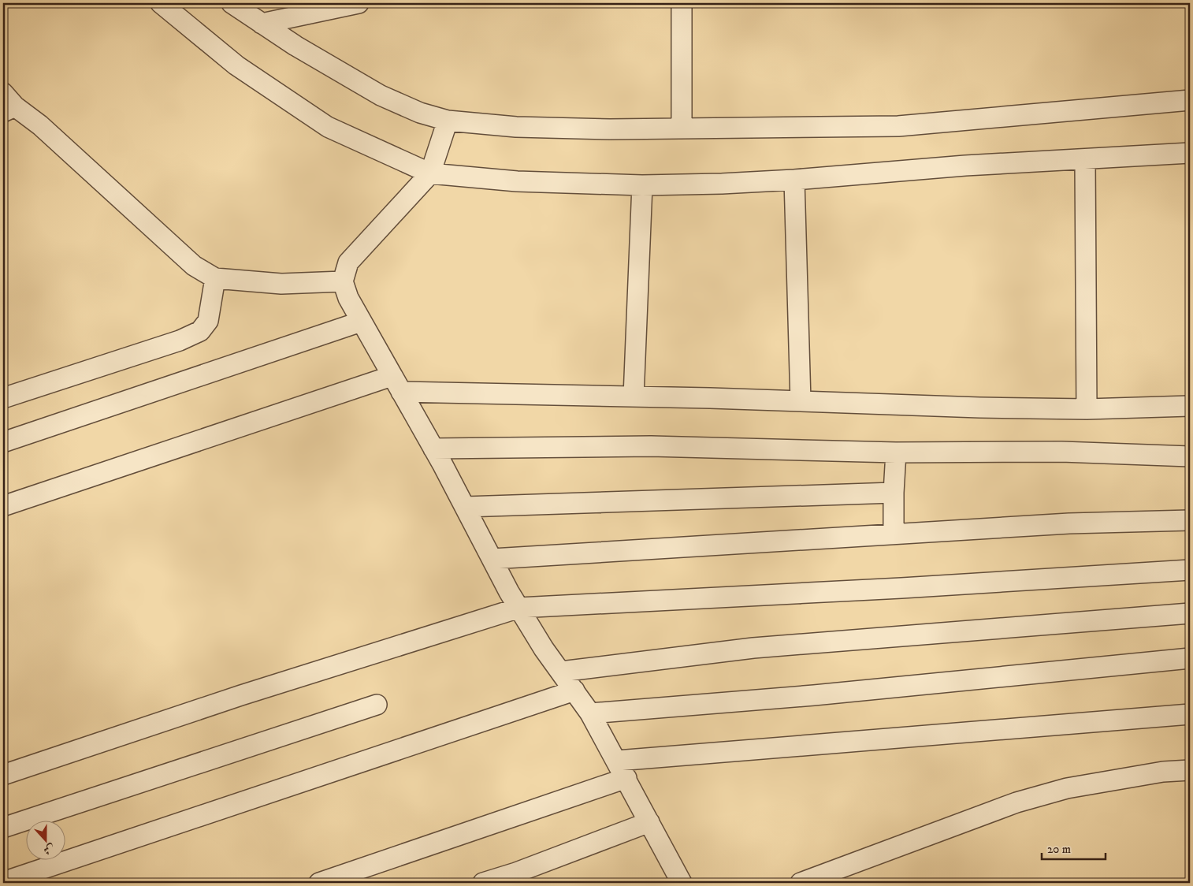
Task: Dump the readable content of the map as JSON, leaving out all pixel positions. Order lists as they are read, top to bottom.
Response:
{
  "scale_bar": "20 m",
  "north": "bottom"
}
